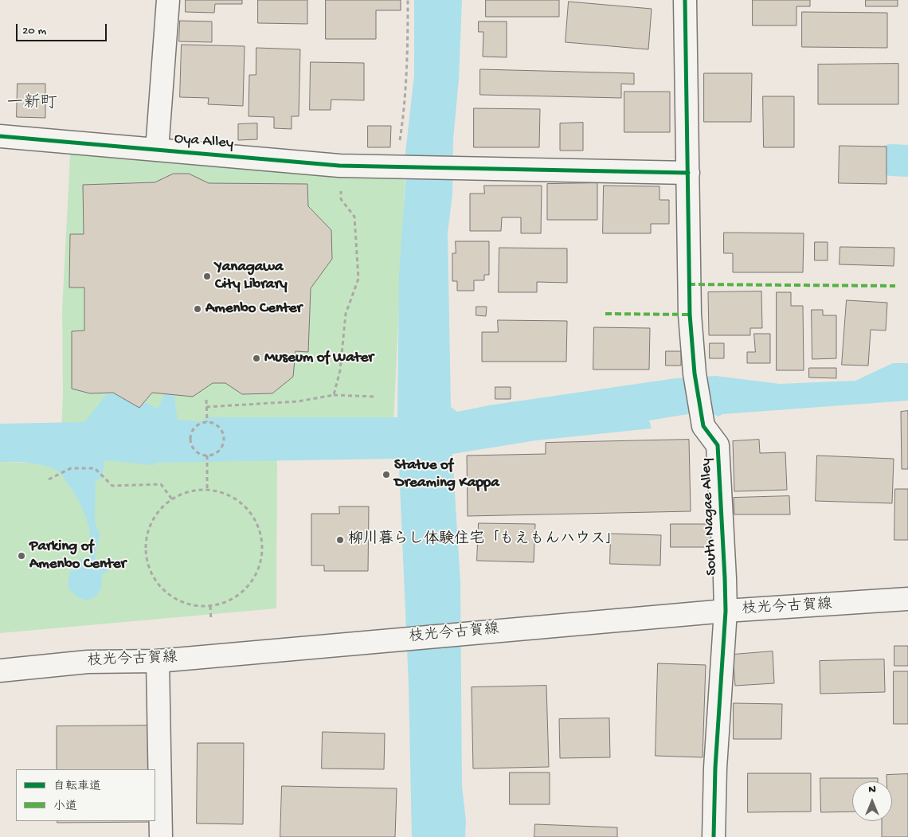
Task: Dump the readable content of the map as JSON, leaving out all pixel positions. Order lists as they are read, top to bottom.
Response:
{
  "streets": {
    "street": ["Oya Alley", "South Nagae Alley", "枝光今古賀線"]
  },
  "crossings": [
    ["Oya Alley", "South Nagae Alley"],
    ["South Nagae Alley", "枝光今古賀線"]
  ],
  "districts": ["一新町"],
  "places": [
    "Yanagawa City Library",
    "Amenbo Center",
    "Museum of Water",
    "Statue of Dreaming Kappa",
    "柳川暮らし体験住宅「もえもんハウス」",
    "Parking of Amenbo Center"
  ],
  "legend": ["自転車道", "小道"],
  "scale_bar": "20 m",
  "north": "top"
}
